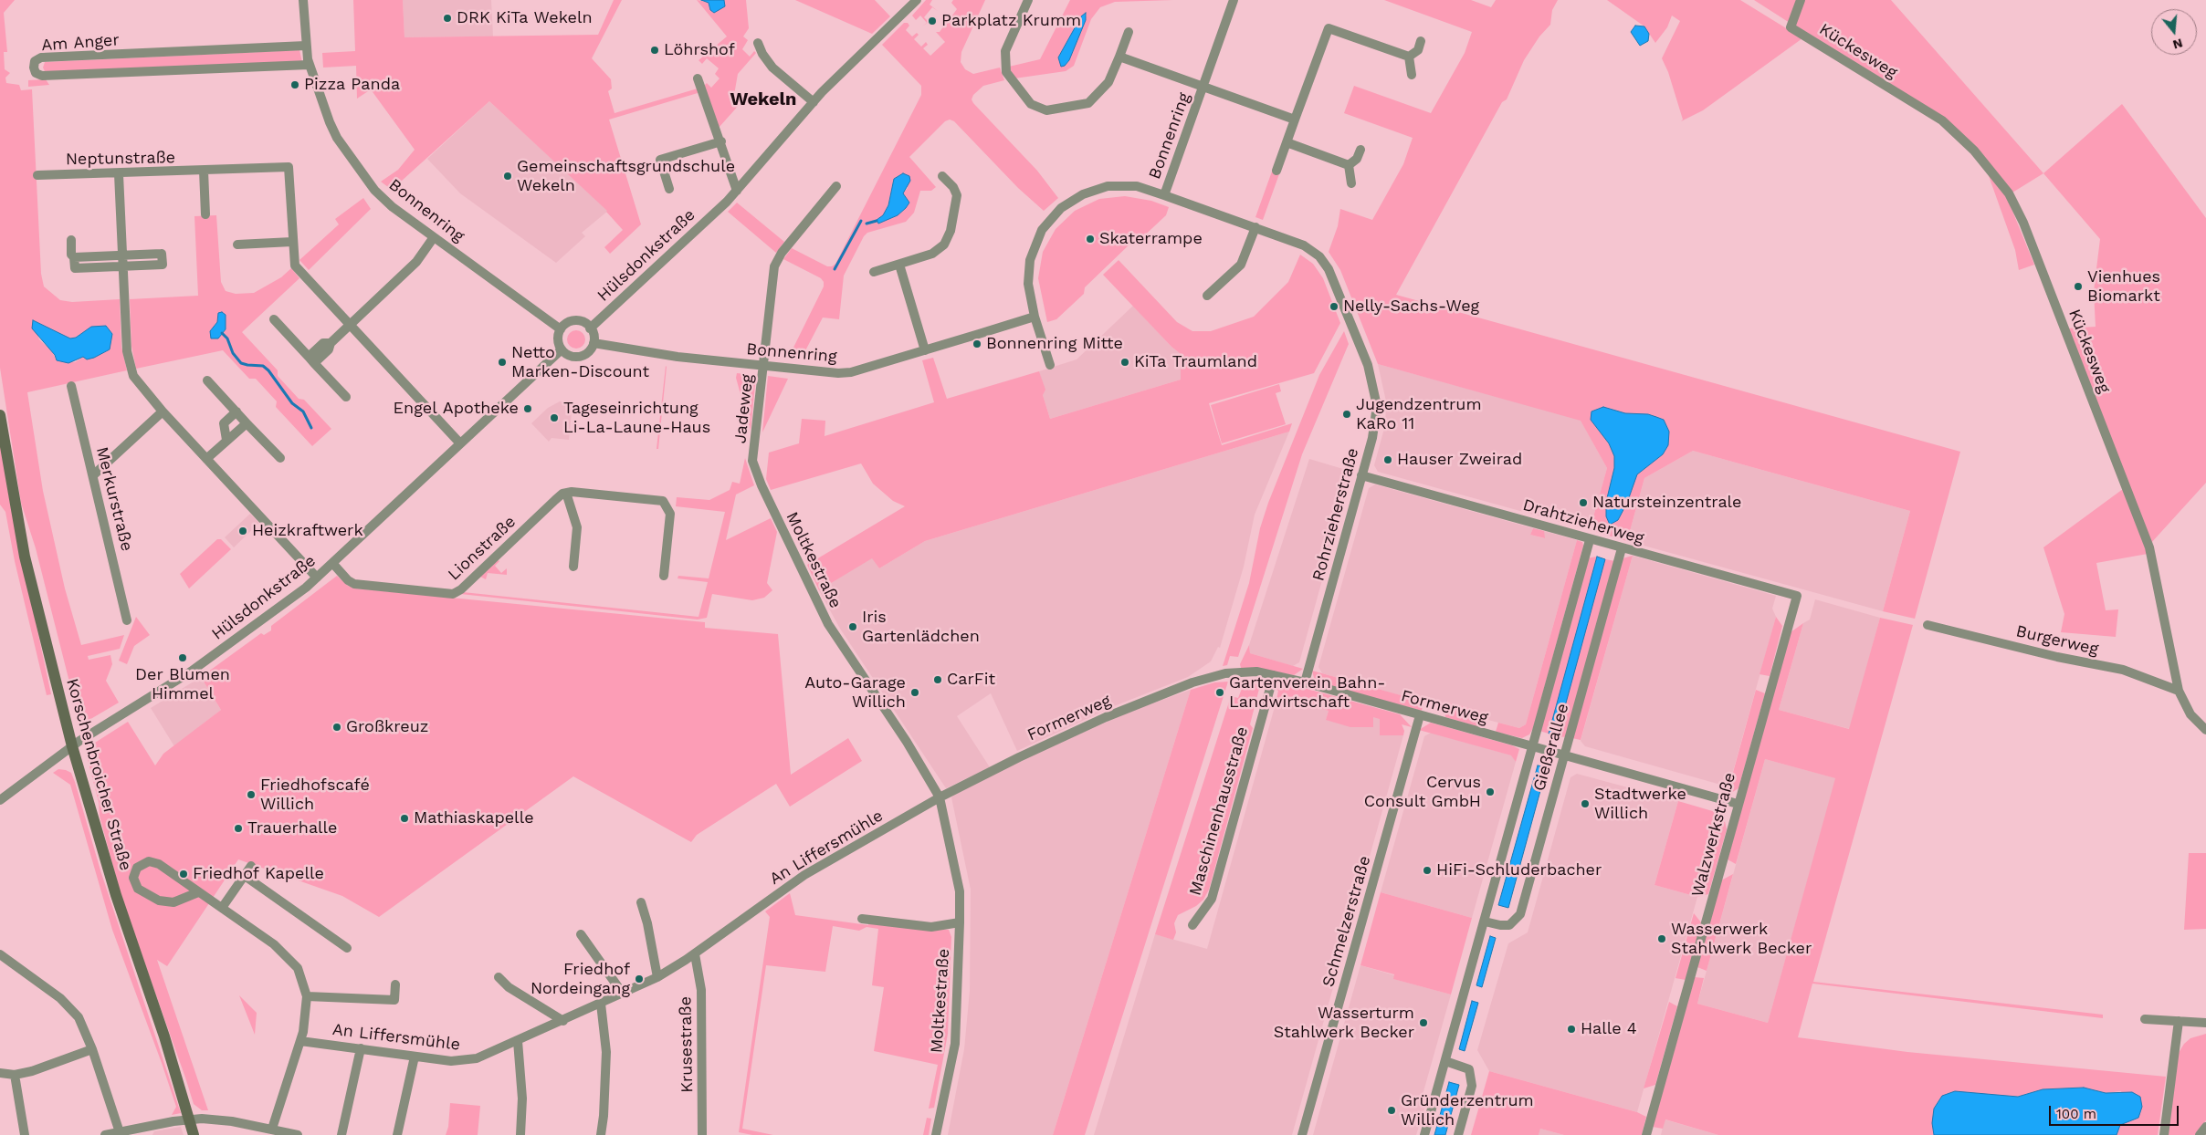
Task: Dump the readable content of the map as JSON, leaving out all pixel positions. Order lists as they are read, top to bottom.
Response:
{
  "streets": {
    "main road": ["Korschenbroicher Straße"],
    "street": [
      "Am Anger",
      "Kückesweg",
      "Bonnenring",
      "Neptunstraße",
      "Hülsdonkstraße",
      "Jadeweg",
      "Merkurstraße",
      "Rohrzieherstraße",
      "Drahtzieherweg",
      "Lionstraße",
      "Moltkestraße",
      "Burgerweg",
      "Formerweg",
      "Gießerallee",
      "Maschinenhausstraße",
      "Walzwerkstraße",
      "An Liffersmühle",
      "Schmelzerstraße",
      "Krusestraße"
    ]
  },
  "crossings": [
    ["Am Anger", "Bonnenring"],
    ["Kückesweg", "Burgerweg"],
    ["Bonnenring", "Hülsdonkstraße"],
    ["Bonnenring", "Jadeweg"],
    ["Bonnenring", "Rohrzieherstraße"],
    ["Hülsdonkstraße", "Lionstraße"],
    ["Hülsdonkstraße", "Korschenbroicher Straße"],
    ["Jadeweg", "Moltkestraße"],
    ["Rohrzieherstraße", "Drahtzieherweg"],
    ["Rohrzieherstraße", "Formerweg"],
    ["Drahtzieherweg", "Gießerallee"],
    ["Drahtzieherweg", "Walzwerkstraße"],
    ["Moltkestraße", "An Liffersmühle"],
    ["Formerweg", "Gießerallee"],
    ["Formerweg", "Maschinenhausstraße"],
    ["Formerweg", "Walzwerkstraße"],
    ["Formerweg", "An Liffersmühle"],
    ["Formerweg", "Schmelzerstraße"],
    ["An Liffersmühle", "Krusestraße"]
  ],
  "districts": ["Wekeln"],
  "places": [
    "DRK KiTa Wekeln",
    "Parkplatz Krumm",
    "Löhrshof",
    "Pizza Panda",
    "Gemeinschaftsgrundschule Wekeln",
    "Skaterrampe",
    "Vienhues Biomarkt",
    "Nelly-Sachs-Weg",
    "Bonnenring Mitte",
    "Netto Marken-Discount",
    "KiTa Traumland",
    "Engel Apotheke",
    "Jugendzentrum KaRo 11",
    "Tageseinrichtung Li-La-Laune-Haus",
    "Hauser Zweirad",
    "Natursteinzentrale",
    "Heizkraftwerk",
    "Iris Gartenlädchen",
    "Der Blumen Himmel",
    "CarFit",
    "Auto-Garage Willich",
    "Gartenverein Bahn- Landwirtschaft",
    "Großkreuz",
    "Cervus Consult GmbH",
    "Friedhofscafé Willich",
    "Stadtwerke Willich",
    "Mathiaskapelle",
    "Trauerhalle",
    "HiFi-Schluderbacher",
    "Friedhof Kapelle",
    "Wasserwerk Stahlwerk Becker",
    "Friedhof Nordeingang",
    "Wasserturm Stahlwerk Becker",
    "Halle 4",
    "Gründerzentrum Willich"
  ],
  "scale_bar": "100 m",
  "north": "bottom"
}
